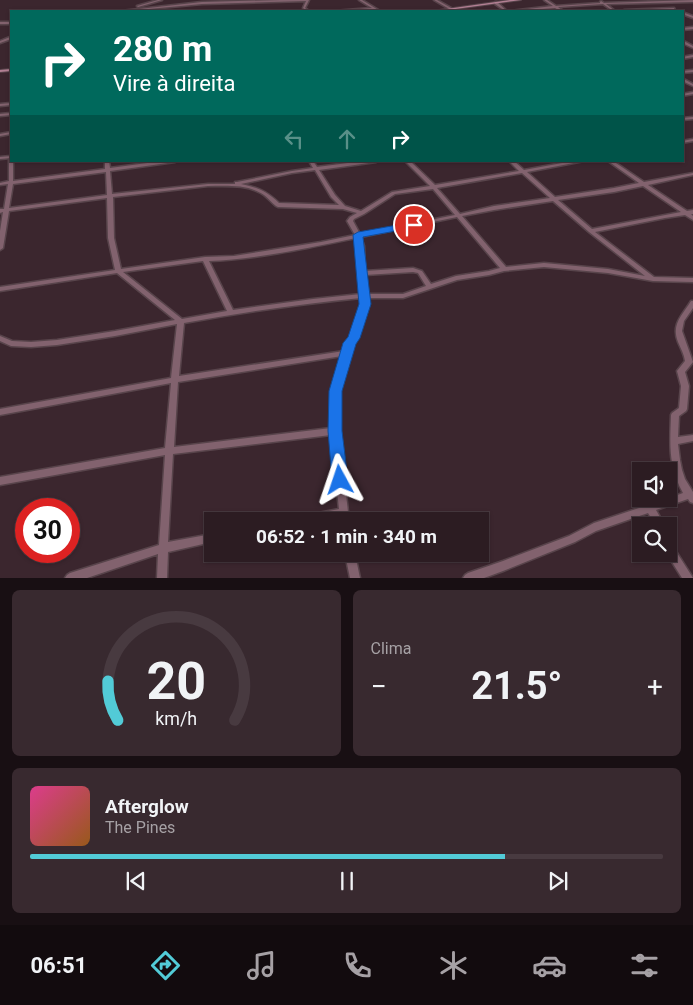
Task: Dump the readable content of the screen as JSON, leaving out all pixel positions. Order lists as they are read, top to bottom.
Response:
{
  "page": {
    "turn": ["280 m", "Vire à direita"],
    "limit": "30",
    "trip": "06:52 · 1 min · 340 m",
    "tile": "Clima",
    "heat": ["−", "21.5°", "+"],
    "song": ["Afterglow", "The Pines"],
    "tabs": "06:51",
    "gauge": ["20", "km/h"]
  }
}
